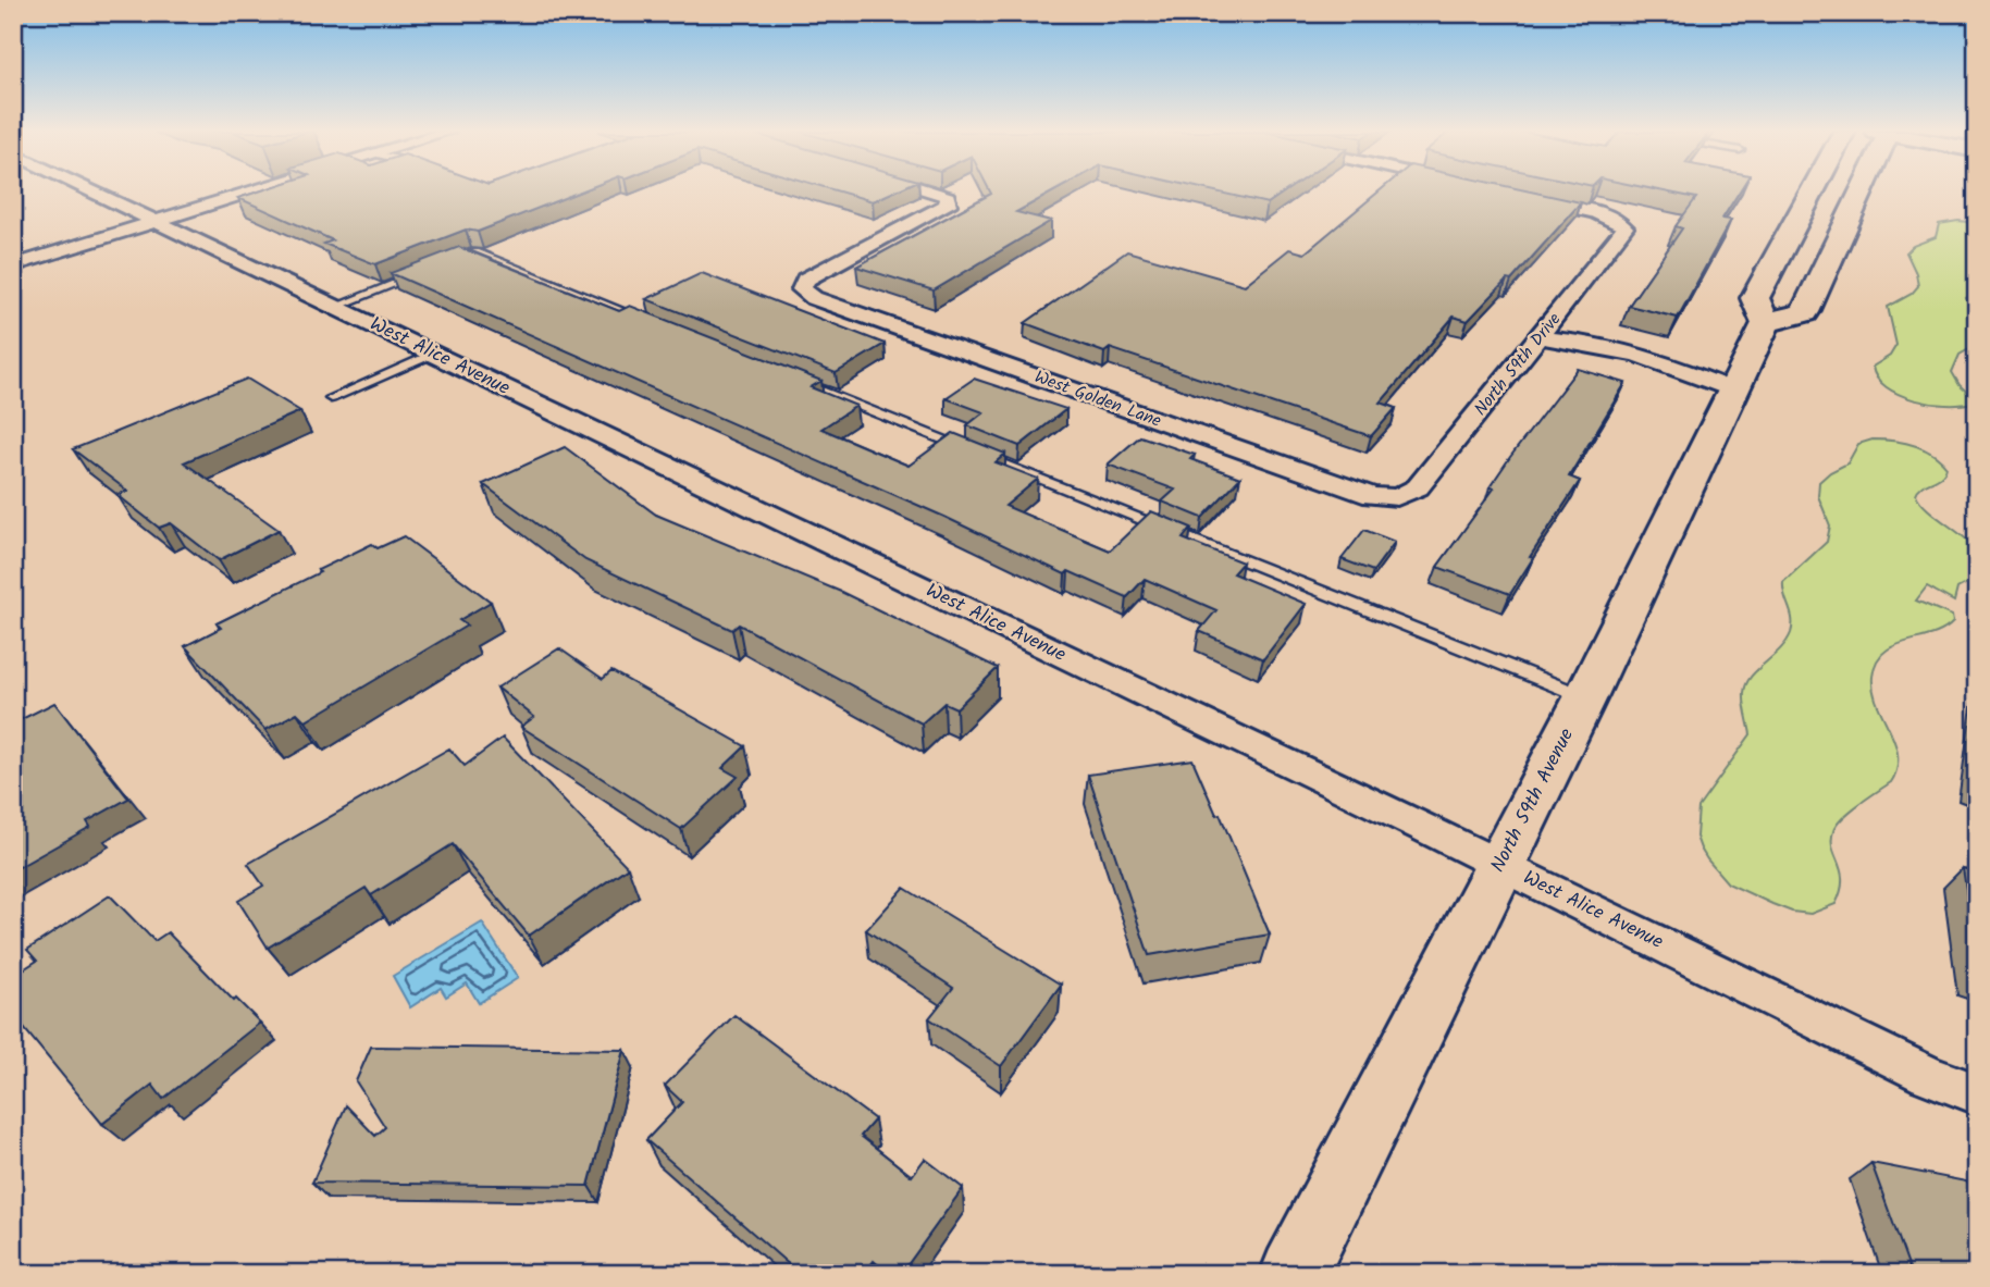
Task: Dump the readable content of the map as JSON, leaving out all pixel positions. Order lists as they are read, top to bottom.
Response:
{
  "streets": {
    "main road": ["North 59th Avenue"],
    "street": ["West Alice Avenue", "North 59th Drive", "West Golden Lane"]
  },
  "crossings": [
    ["West Alice Avenue", "North 59th Avenue"],
    ["North 59th Drive", "West Golden Lane"]
  ]
}
